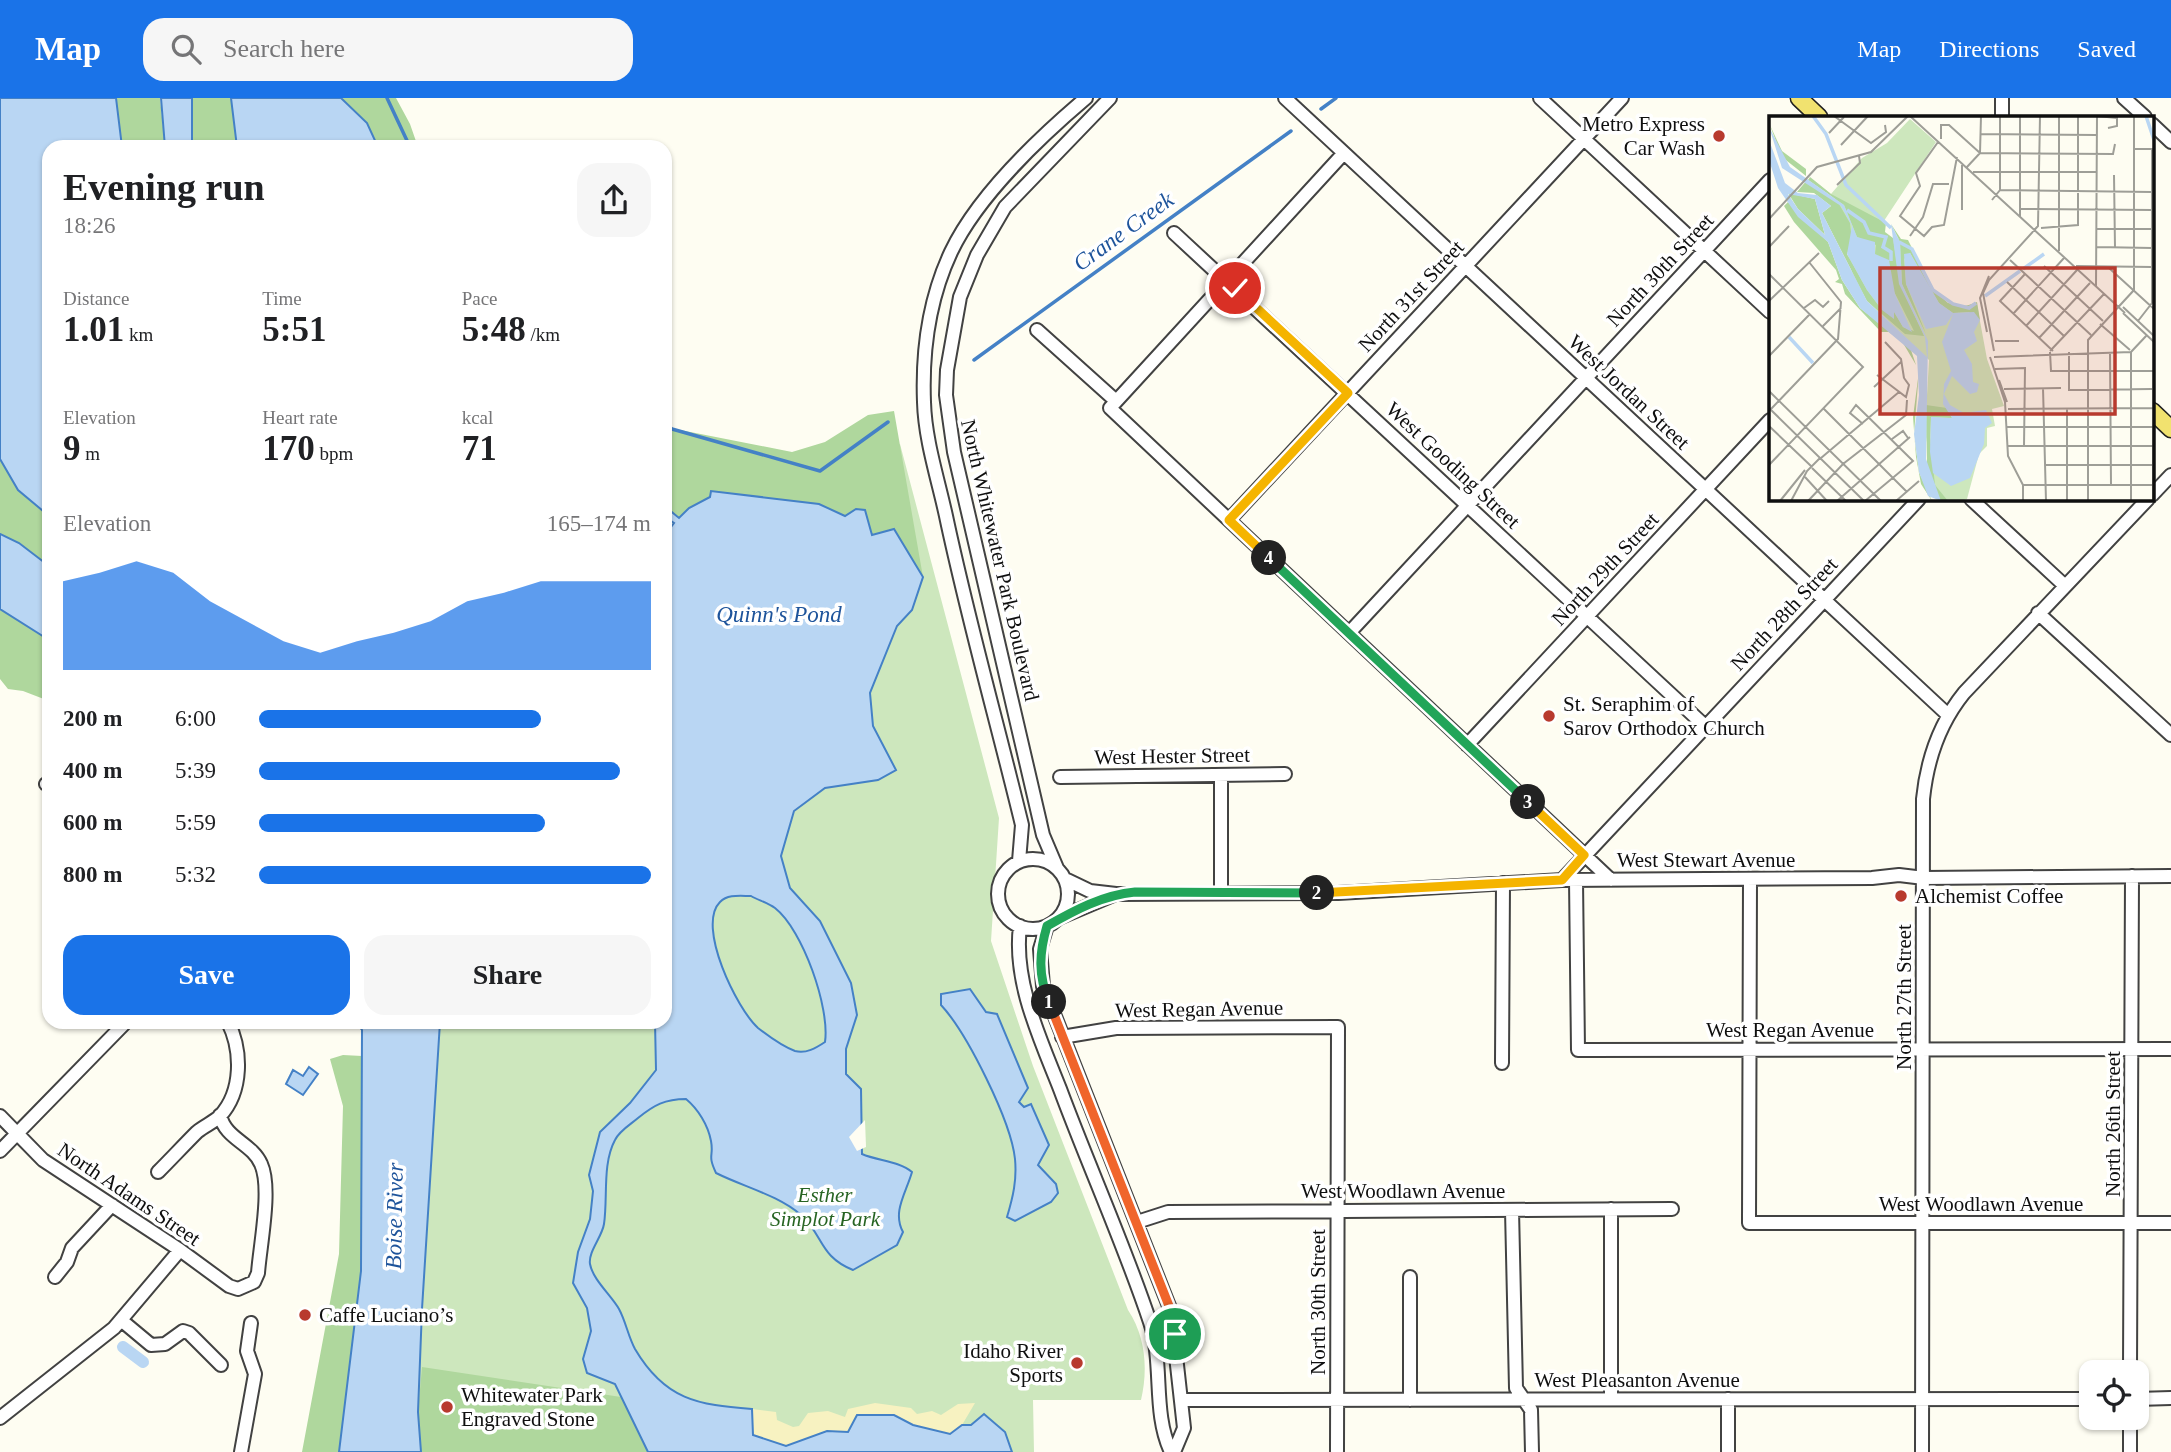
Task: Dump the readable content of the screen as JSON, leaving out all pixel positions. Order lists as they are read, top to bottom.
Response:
{
  "streets": {
    "street": [
      "North 30th Street",
      "North 31st Street",
      "West Jordan Street",
      "West Gooding Street",
      "North Whitewater Park Boulevard",
      "North 29th Street",
      "North 28th Street",
      "West Hester Street",
      "West Stewart Avenue",
      "North 27th Street",
      "West Regan Avenue",
      "North 26th Street",
      "West Woodlawn Avenue",
      "North Adams Street",
      "West Pleasanton Avenue"
    ]
  },
  "crossings": [
    ["North 30th Street", "West Jordan Street"],
    ["North 30th Street", "West Gooding Street"],
    ["North 30th Street", "West Regan Avenue"],
    ["North 30th Street", "West Woodlawn Avenue"],
    ["North 30th Street", "West Pleasanton Avenue"],
    ["North 31st Street", "West Jordan Street"],
    ["North 31st Street", "West Gooding Street"],
    ["West Jordan Street", "North 29th Street"],
    ["West Jordan Street", "North 28th Street"],
    ["West Jordan Street", "North 27th Street"],
    ["West Gooding Street", "North 29th Street"],
    ["West Gooding Street", "North 28th Street"],
    ["North Whitewater Park Boulevard", "West Stewart Avenue"],
    ["North 28th Street", "West Stewart Avenue"],
    ["West Stewart Avenue", "North 27th Street"],
    ["West Stewart Avenue", "West Regan Avenue"],
    ["West Stewart Avenue", "North 26th Street"],
    ["North 27th Street", "West Regan Avenue"],
    ["North 27th Street", "West Woodlawn Avenue"],
    ["North 27th Street", "West Pleasanton Avenue"],
    ["West Regan Avenue", "North 26th Street"],
    ["West Regan Avenue", "West Woodlawn Avenue"],
    ["North 26th Street", "West Woodlawn Avenue"]
  ],
  "water": ["Crane Creek", "Quinn's Pond", "Boise River"],
  "parks": ["Esther Simplot Park"],
  "places": [
    "Metro Express Car Wash",
    "St. Seraphim of Sarov Orthodox Church",
    "Alchemist Coffee",
    "Caffe Luciano’s",
    "Idaho River Sports",
    "Whitewater Park Engraved Stone"
  ],
  "page": {
    "header": "Map",
    "search": "Search here",
    "nav": ["Map", "Directions", "Saved"],
    "heading": ["Evening run", "18:26"],
    "stats": [
      ["Distance", "1.01 km"],
      ["Time", "5:51"],
      ["Pace", "5:48 /km"],
      ["Elevation", "9 m"],
      ["Heart rate", "170 bpm"],
      ["kcal", "71"]
    ],
    "chart": ["Elevation", "165–174 m"],
    "pins": [
      "4",
      "3",
      "2",
      "1"
    ],
    "list": [
      {
        "name": "200 m",
        "note": "6:00"
      },
      {
        "name": "400 m",
        "note": "5:39"
      },
      {
        "name": "600 m",
        "note": "5:59"
      },
      {
        "name": "800 m",
        "note": "5:32"
      }
    ],
    "buttons": ["Save", "Share"]
  }
}
